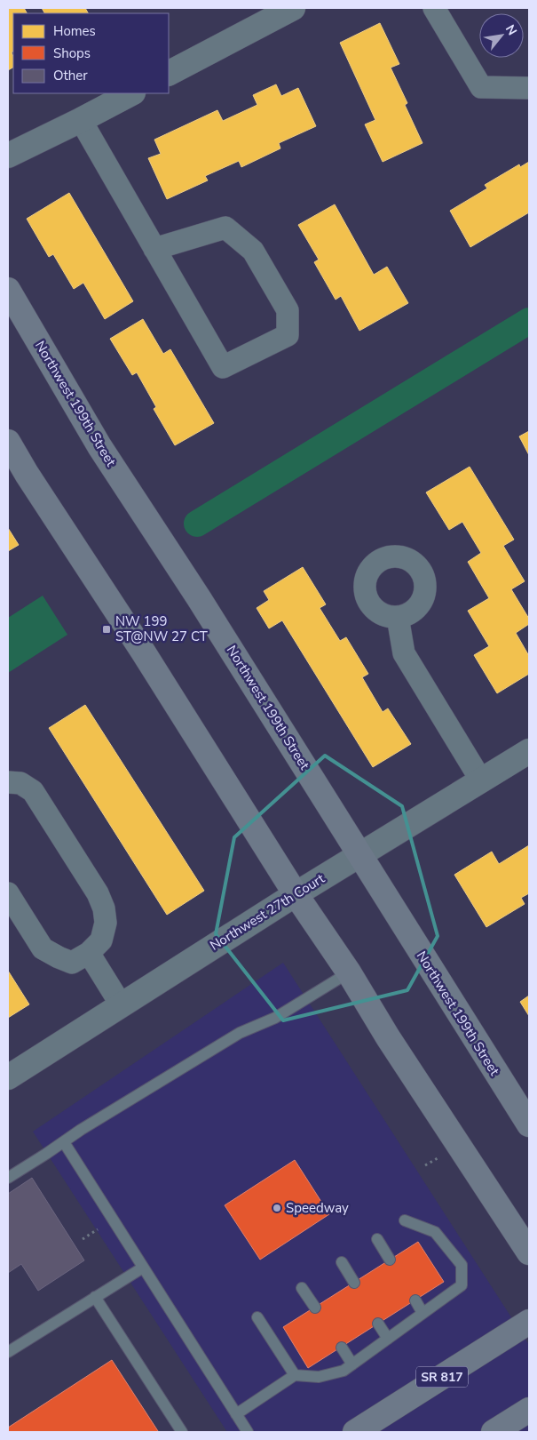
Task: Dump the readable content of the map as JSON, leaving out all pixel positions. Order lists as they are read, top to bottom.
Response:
{
  "streets": {
    "main road": ["Northwest 199th Street", "SR 817"],
    "street": ["Northwest 27th Court"]
  },
  "crossings": [
    ["Northwest 199th Street", "Northwest 27th Court"]
  ],
  "places": {
    "transit": ["NW 199 ST@NW 27 CT"],
    "other": ["Speedway"]
  },
  "legend": ["Homes", "Shops", "Other"],
  "north": "top right"
}
